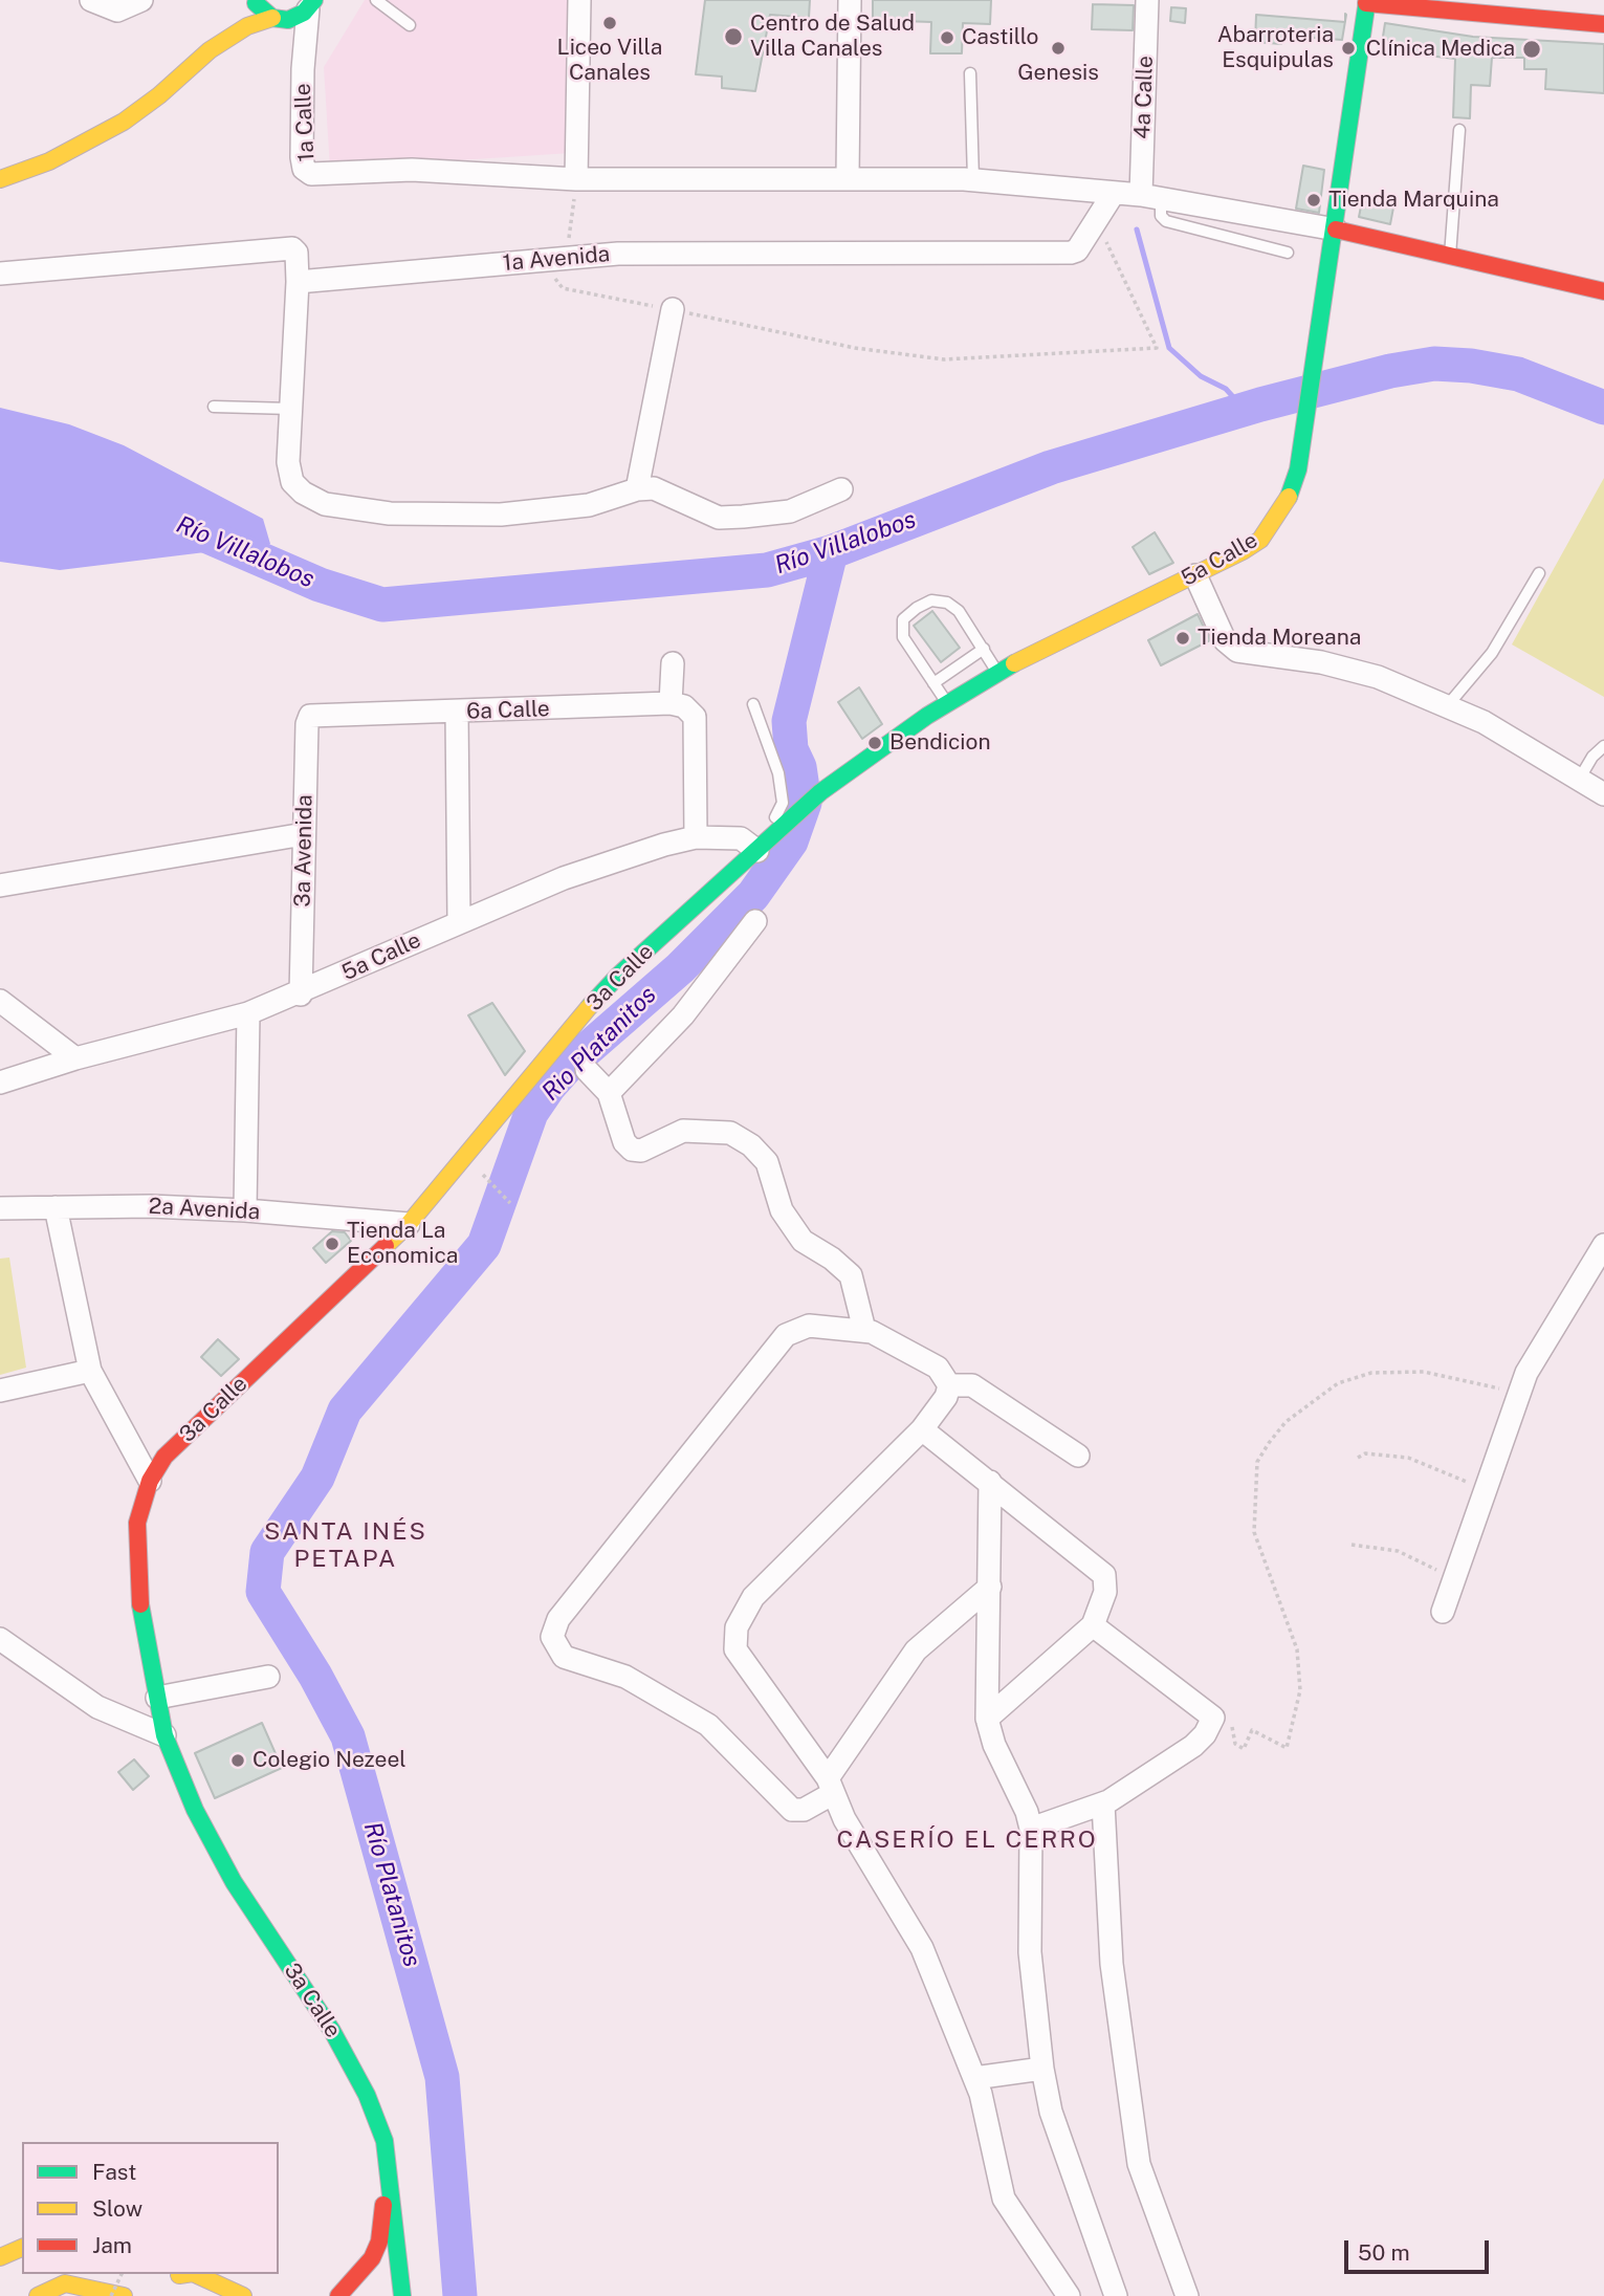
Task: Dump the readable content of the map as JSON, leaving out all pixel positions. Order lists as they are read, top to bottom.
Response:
{
  "streets": {
    "main road": ["5a Calle", "3a Calle"],
    "street": [
      "4a Calle",
      "1a Calle",
      "1a Avenida",
      "6a Calle",
      "3a Avenida",
      "2a Avenida"
    ]
  },
  "crossings": [
    ["5a Calle", "3a Avenida"],
    ["5a Calle", "3a Calle"],
    ["6a Calle", "3a Avenida"],
    ["3a Calle", "2a Avenida"]
  ],
  "districts": ["SANTA INÉS PETAPA", "CASERÍO EL CERRO"],
  "water": ["Río Villalobos", "Rio Platanitos", "Río Platanitos"],
  "places": [
    "Liceo Villa Canales",
    "Centro de Salud Villa Canales",
    "Castillo",
    "Genesis",
    "Abarroteria Esquipulas",
    "Clínica Medica",
    "Tienda Marquina",
    "Tienda Moreana",
    "Bendicion",
    "Tienda La Economica",
    "Colegio Nezeel"
  ],
  "legend": ["Fast", "Slow", "Jam"],
  "scale_bar": "50 m"
}
